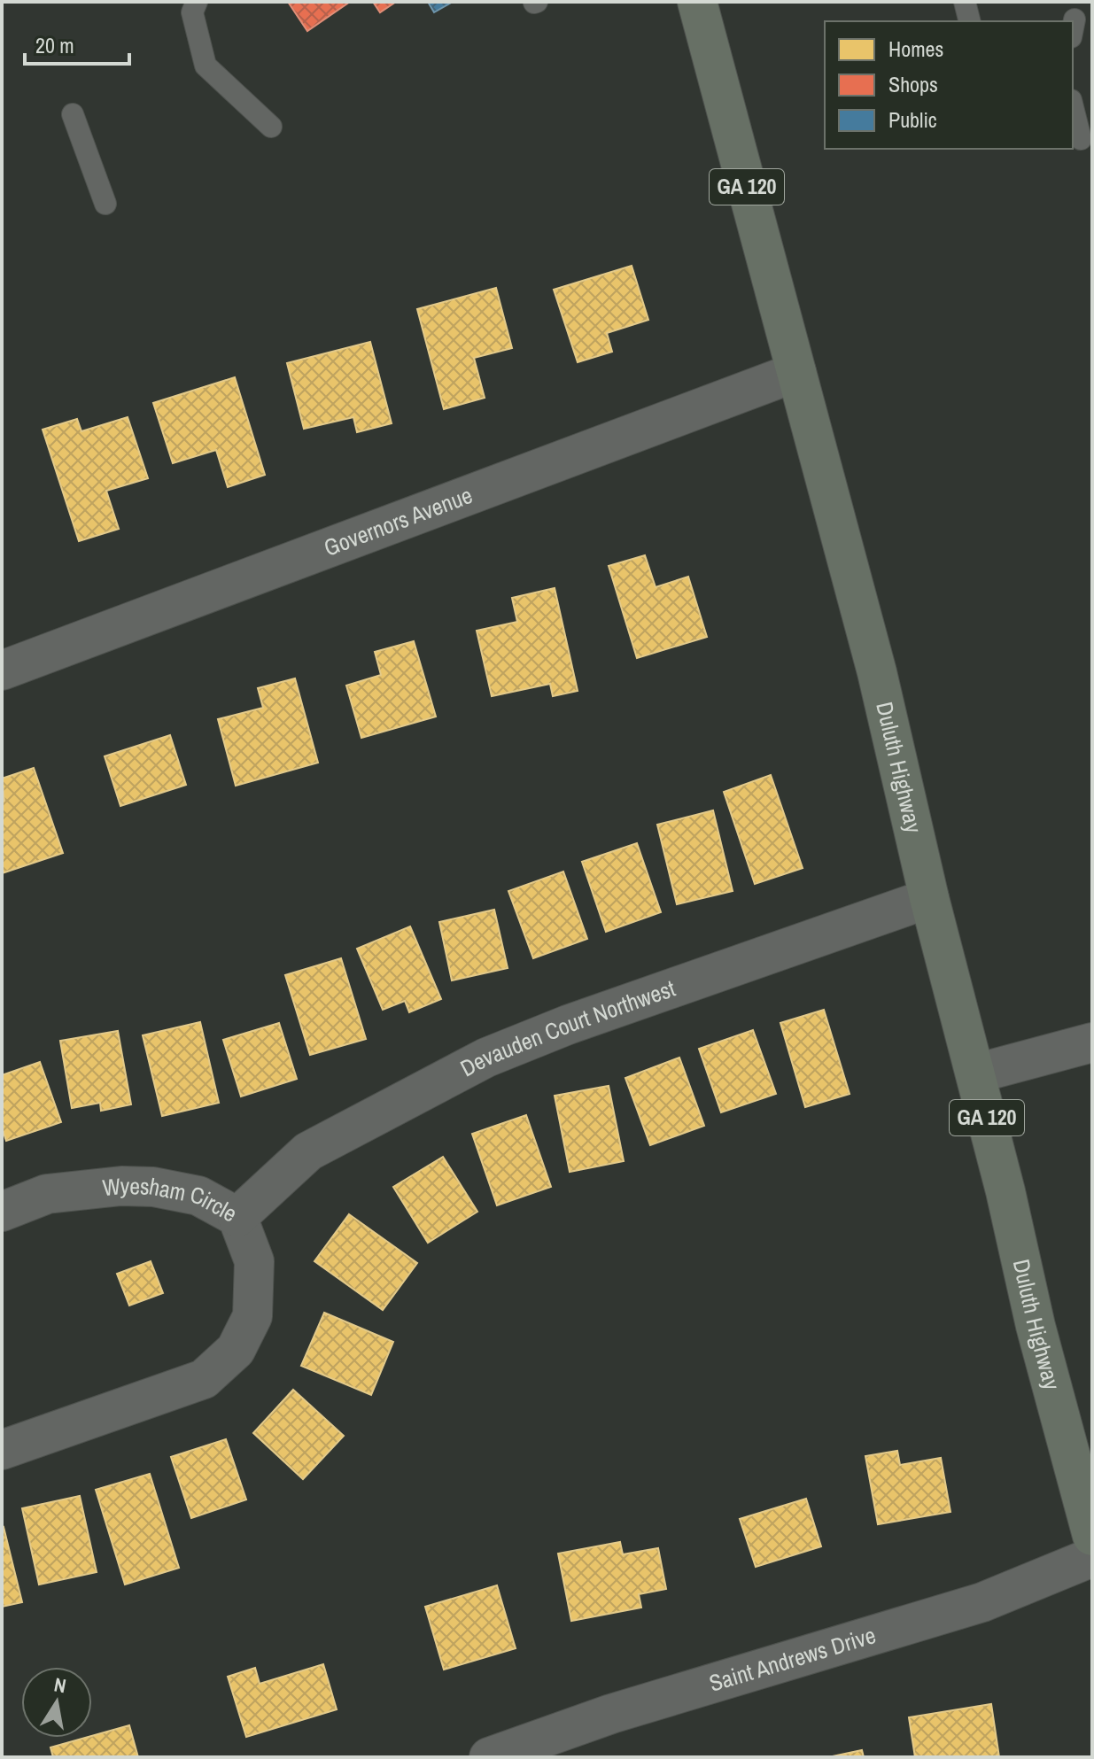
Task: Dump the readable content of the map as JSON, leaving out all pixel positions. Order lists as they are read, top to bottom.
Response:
{
  "streets": {
    "main road": ["GA 120", "Duluth Highway"],
    "street": [
      "Governors Avenue",
      "Devauden Court Northwest",
      "Wyesham Circle",
      "Saint Andrews Drive"
    ]
  },
  "crossings": [
    ["Governors Avenue", "Duluth Highway"],
    ["Duluth Highway", "Devauden Court Northwest"],
    ["Devauden Court Northwest", "Wyesham Circle"]
  ],
  "legend": ["Homes", "Shops", "Public"],
  "scale_bar": "20 m",
  "north": "top"
}
